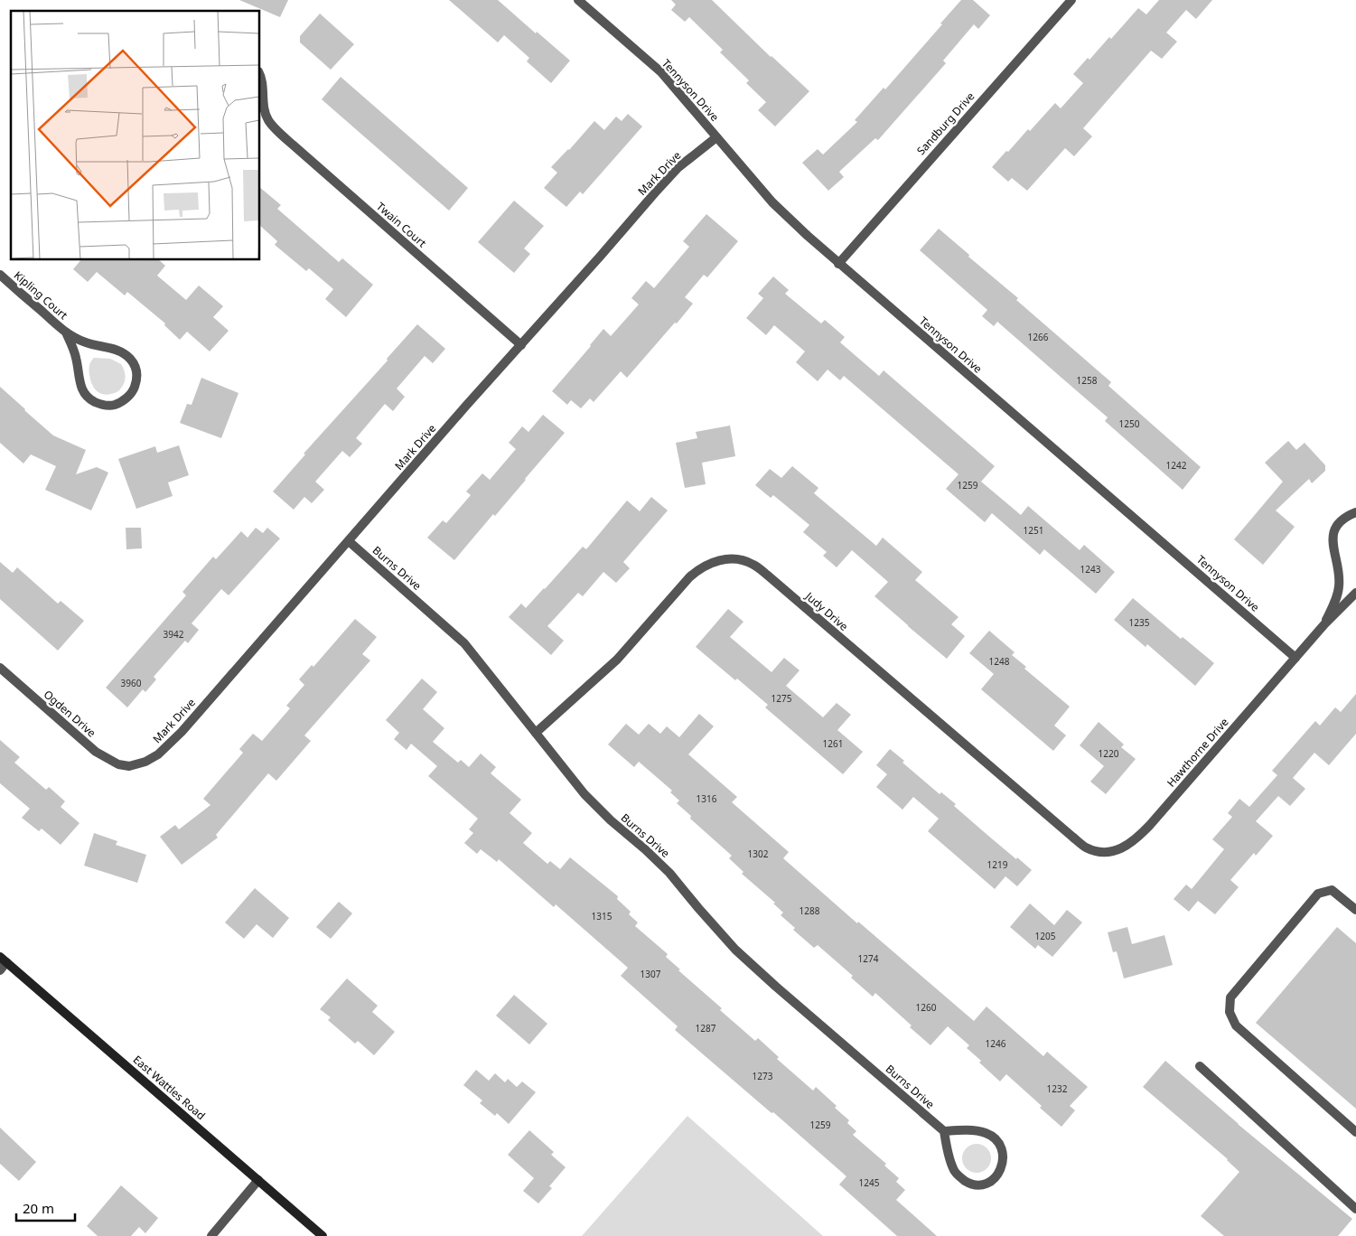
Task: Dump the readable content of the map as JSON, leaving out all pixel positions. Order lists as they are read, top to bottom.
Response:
{
  "streets": {
    "main road": ["East Wattles Road"],
    "street": [
      "Tennyson Drive",
      "Sandburg Drive",
      "Mark Drive",
      "Twain Court",
      "Kipling Court",
      "Burns Drive",
      "Judy Drive",
      "Ogden Drive",
      "Hawthorne Drive"
    ]
  },
  "crossings": [
    ["Tennyson Drive", "Sandburg Drive"],
    ["Tennyson Drive", "Mark Drive"],
    ["Tennyson Drive", "Hawthorne Drive"],
    ["Mark Drive", "Twain Court"],
    ["Mark Drive", "Burns Drive"],
    ["Mark Drive", "Ogden Drive"],
    ["Burns Drive", "Judy Drive"],
    ["Judy Drive", "Hawthorne Drive"]
  ],
  "house_numbers": [
    "1266",
    "1258",
    "1250",
    "1242",
    "1259",
    "1251",
    "1243",
    "1235",
    "3942",
    "1248",
    "3960",
    "1275",
    "1261",
    "1220",
    "1316",
    "1302",
    "1219",
    "1288",
    "1315",
    "1205",
    "1274",
    "1307",
    "1260",
    "1287",
    "1246",
    "1273",
    "1232",
    "1259",
    "1245"
  ],
  "scale_bar": "20 m"
}
